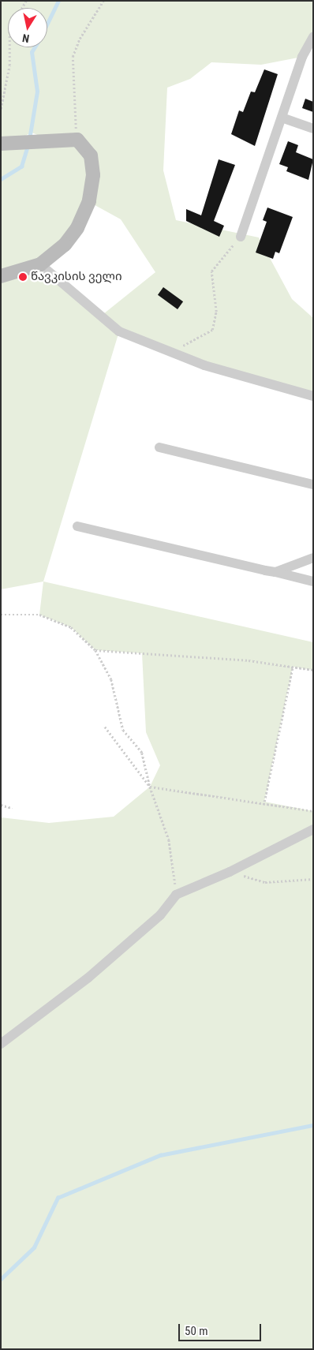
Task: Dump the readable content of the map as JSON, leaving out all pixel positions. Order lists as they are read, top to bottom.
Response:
{
  "places": ["წავკისის ველი"],
  "scale_bar": "50 m",
  "north": "bottom"
}
